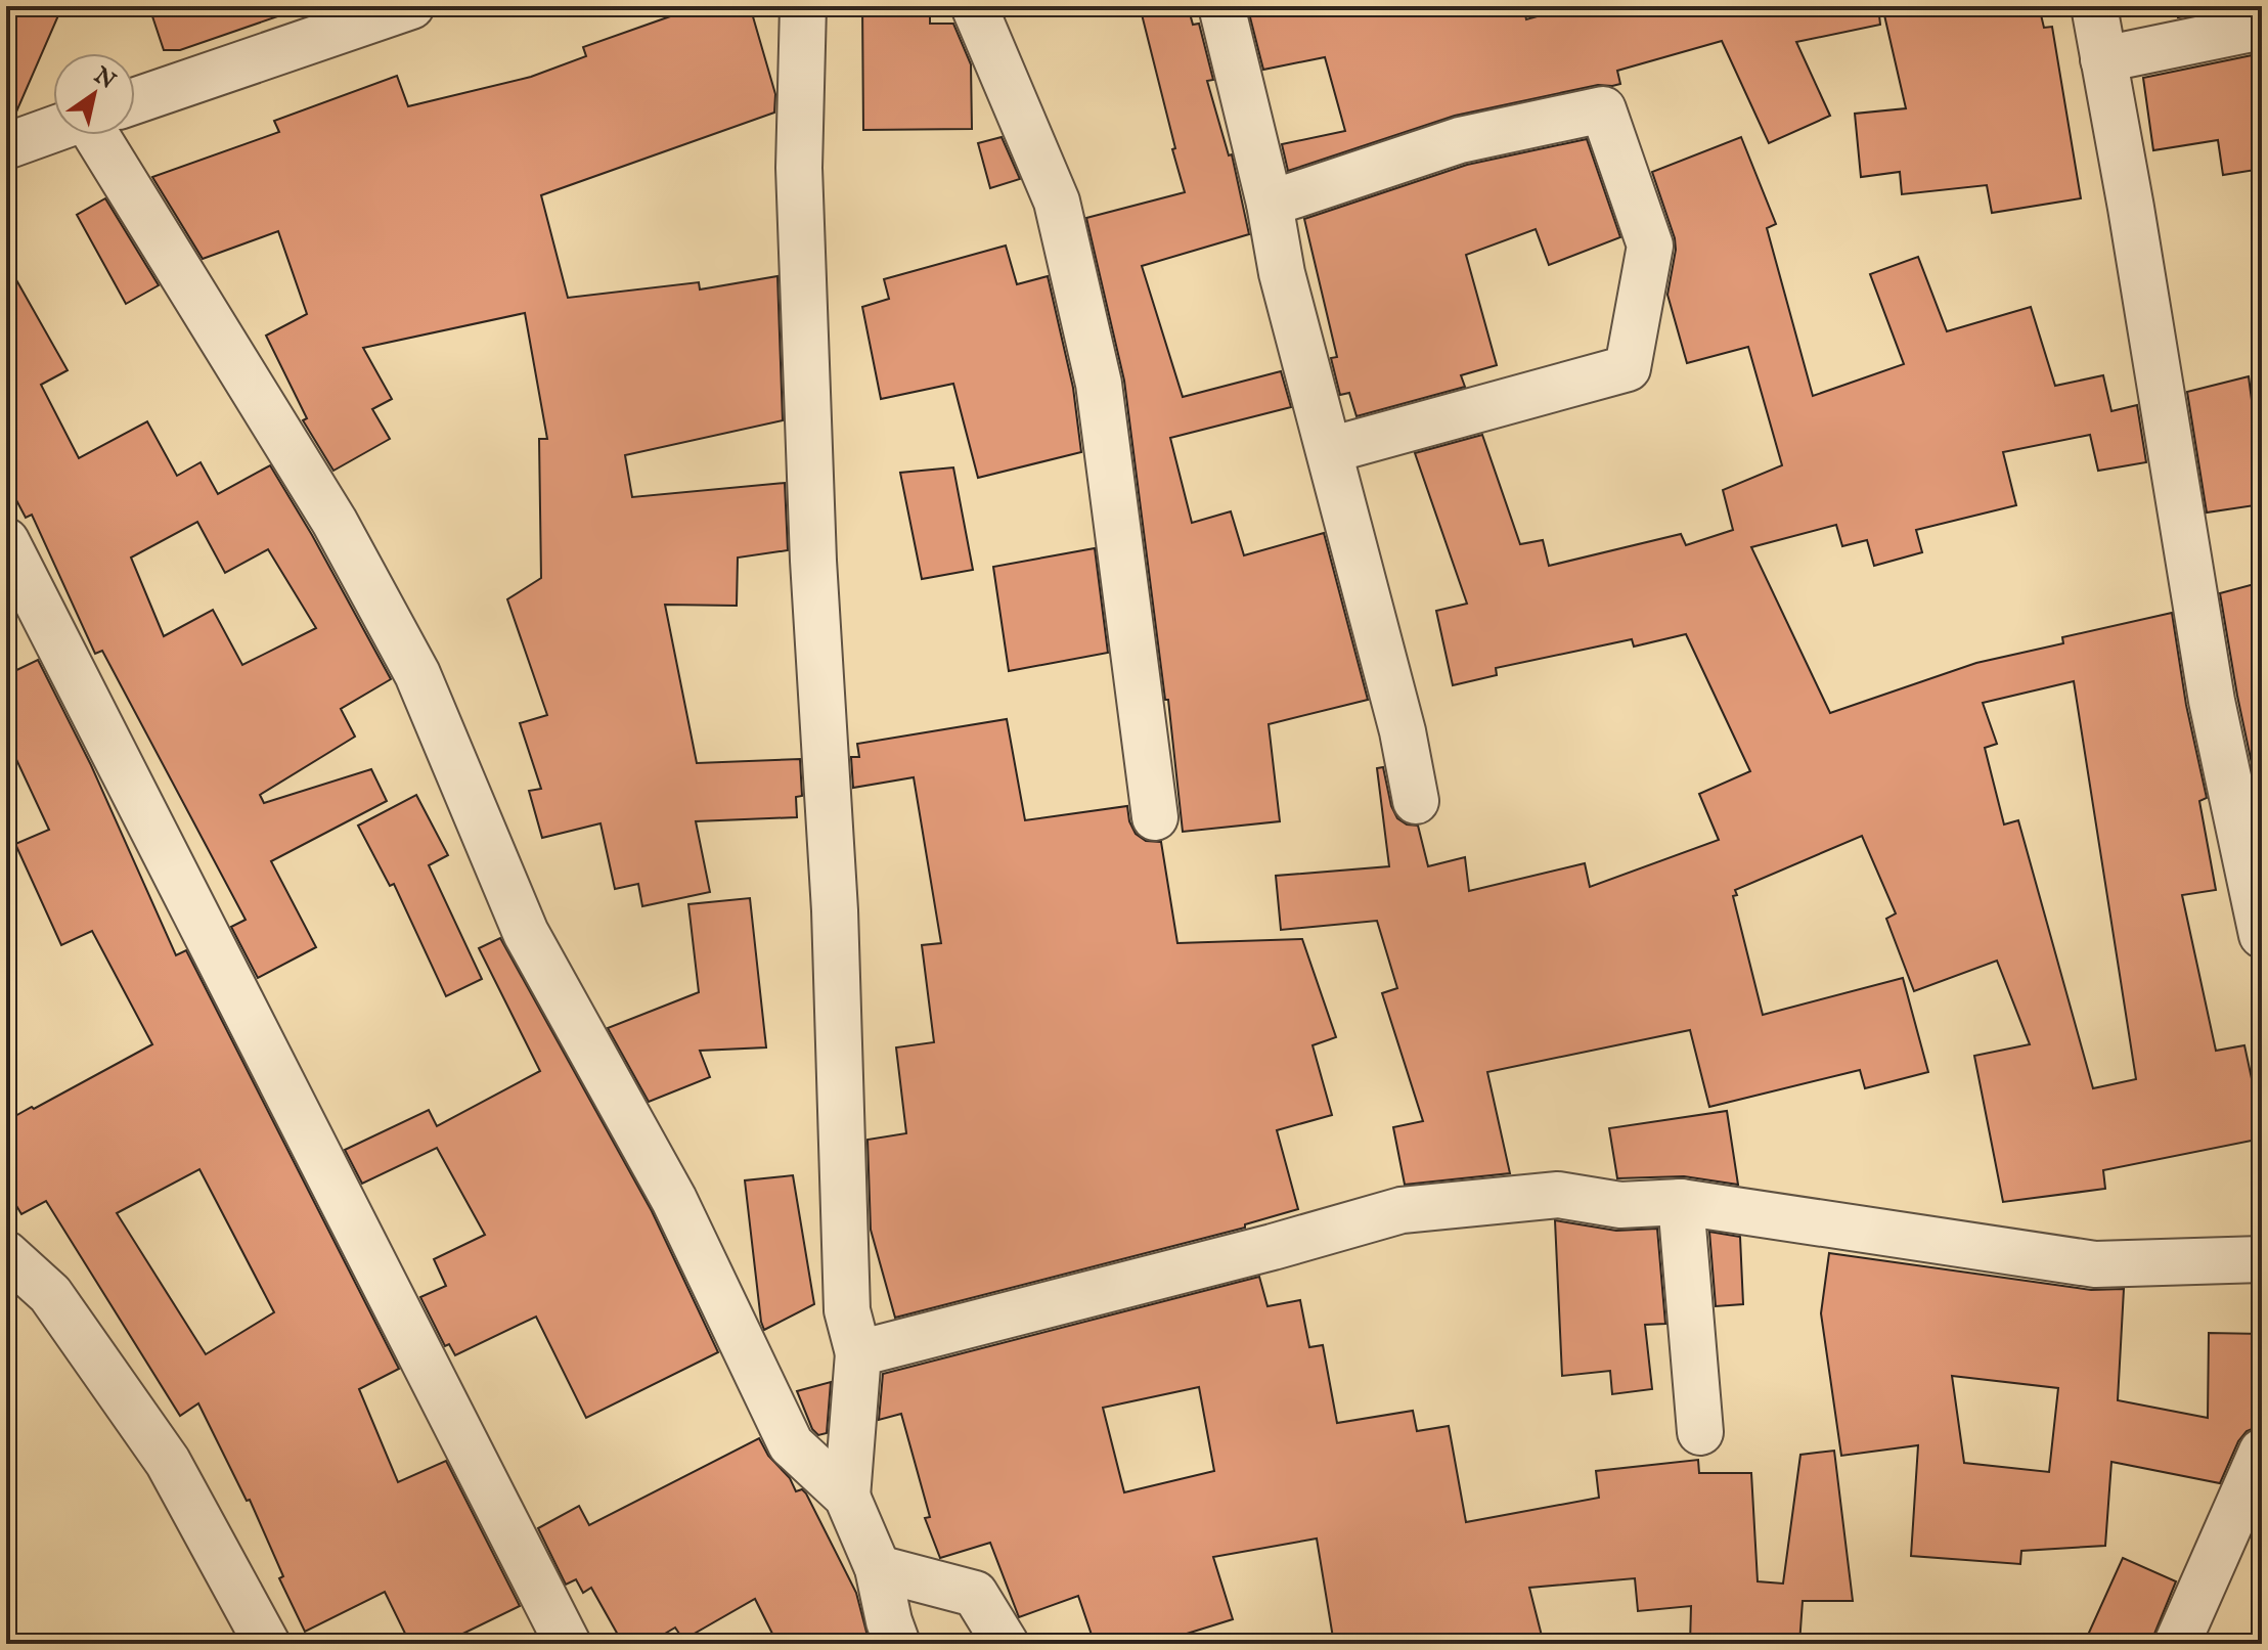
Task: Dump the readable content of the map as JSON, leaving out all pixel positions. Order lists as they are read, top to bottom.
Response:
{
  "north": "top right"
}
